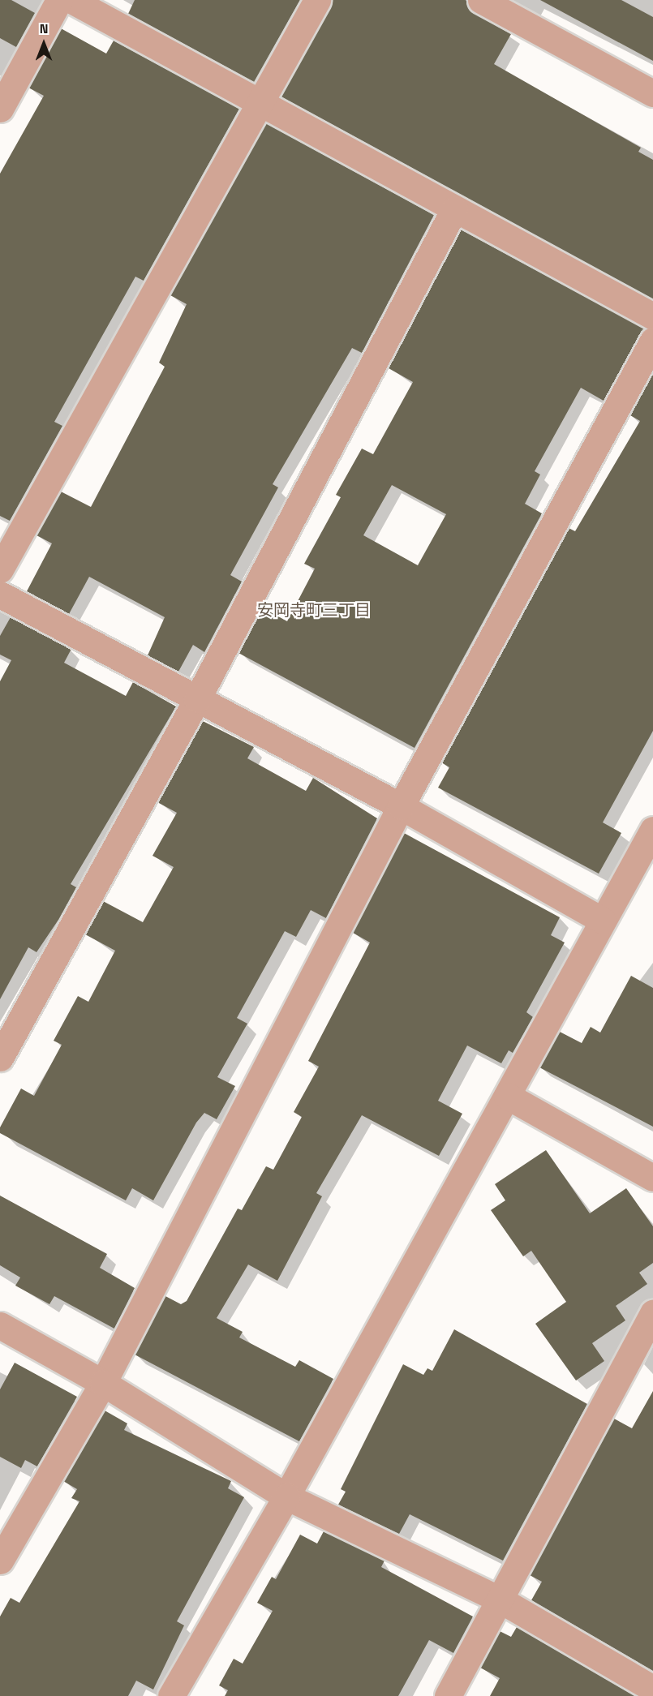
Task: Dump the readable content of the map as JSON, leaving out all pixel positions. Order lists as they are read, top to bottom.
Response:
{
  "districts": ["安岡寺町三丁目"],
  "north": "top"
}
